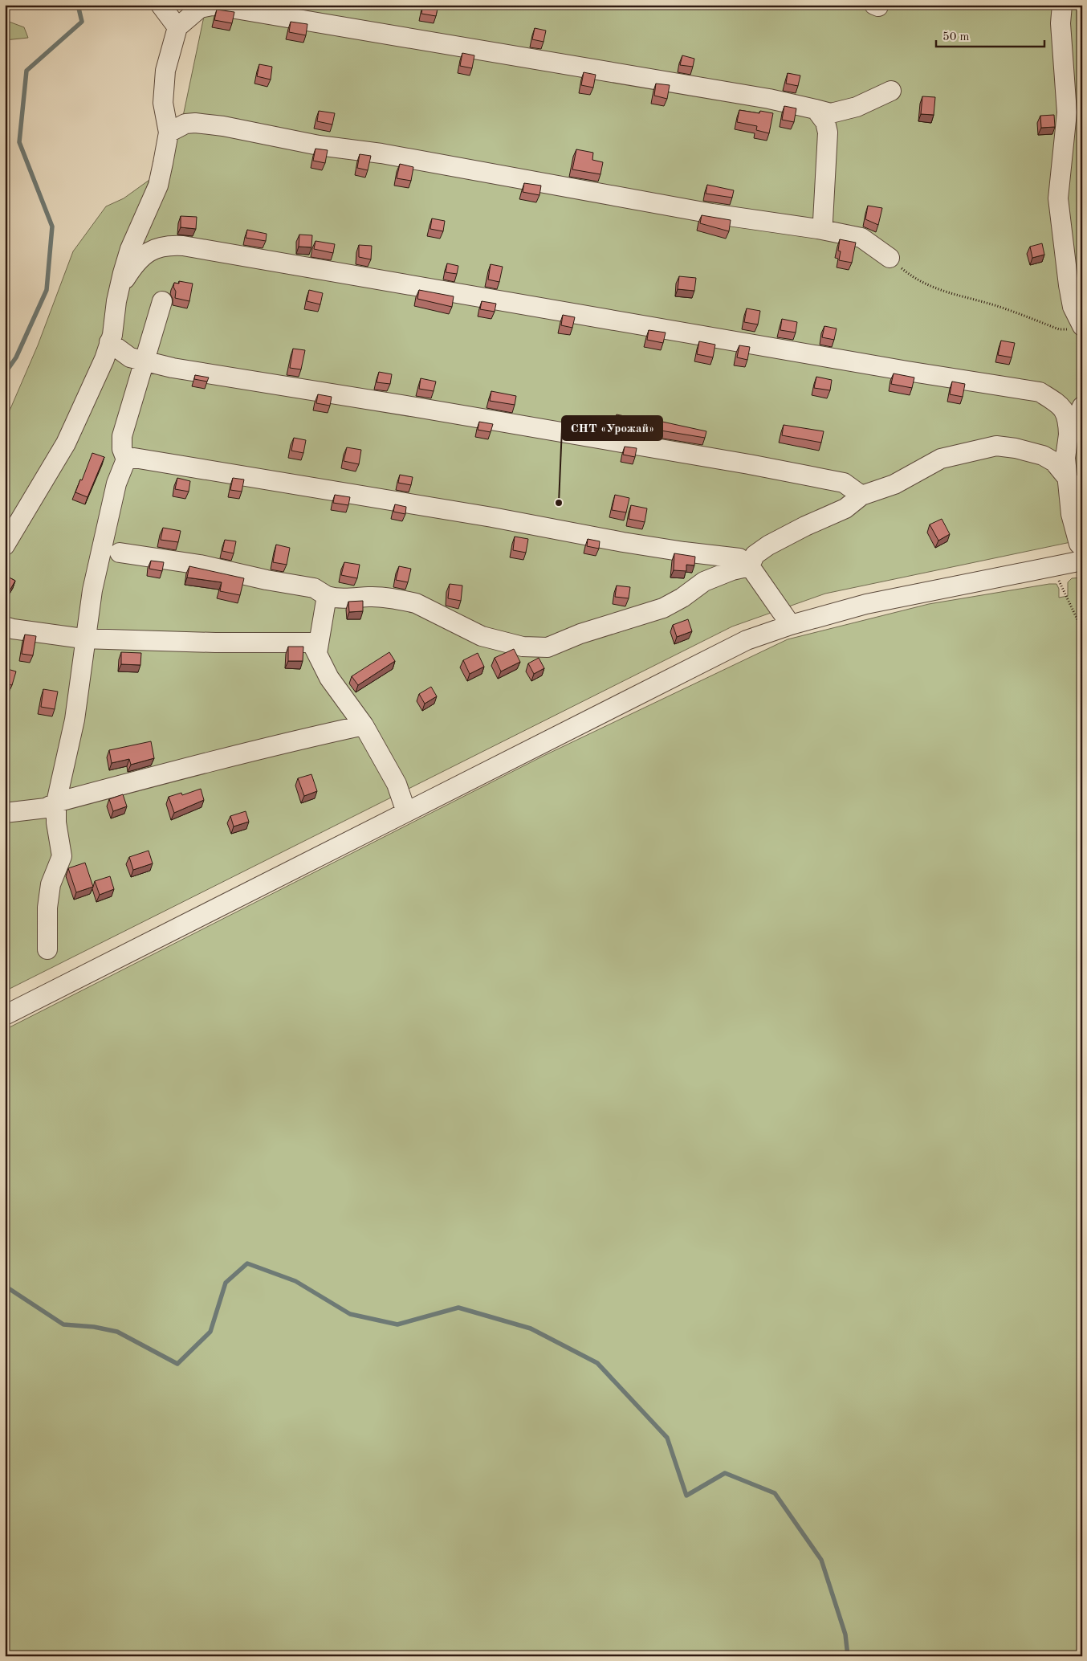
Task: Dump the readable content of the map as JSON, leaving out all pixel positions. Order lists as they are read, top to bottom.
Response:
{
  "places": ["СНТ «Урожай»"],
  "scale_bar": "50 m"
}
